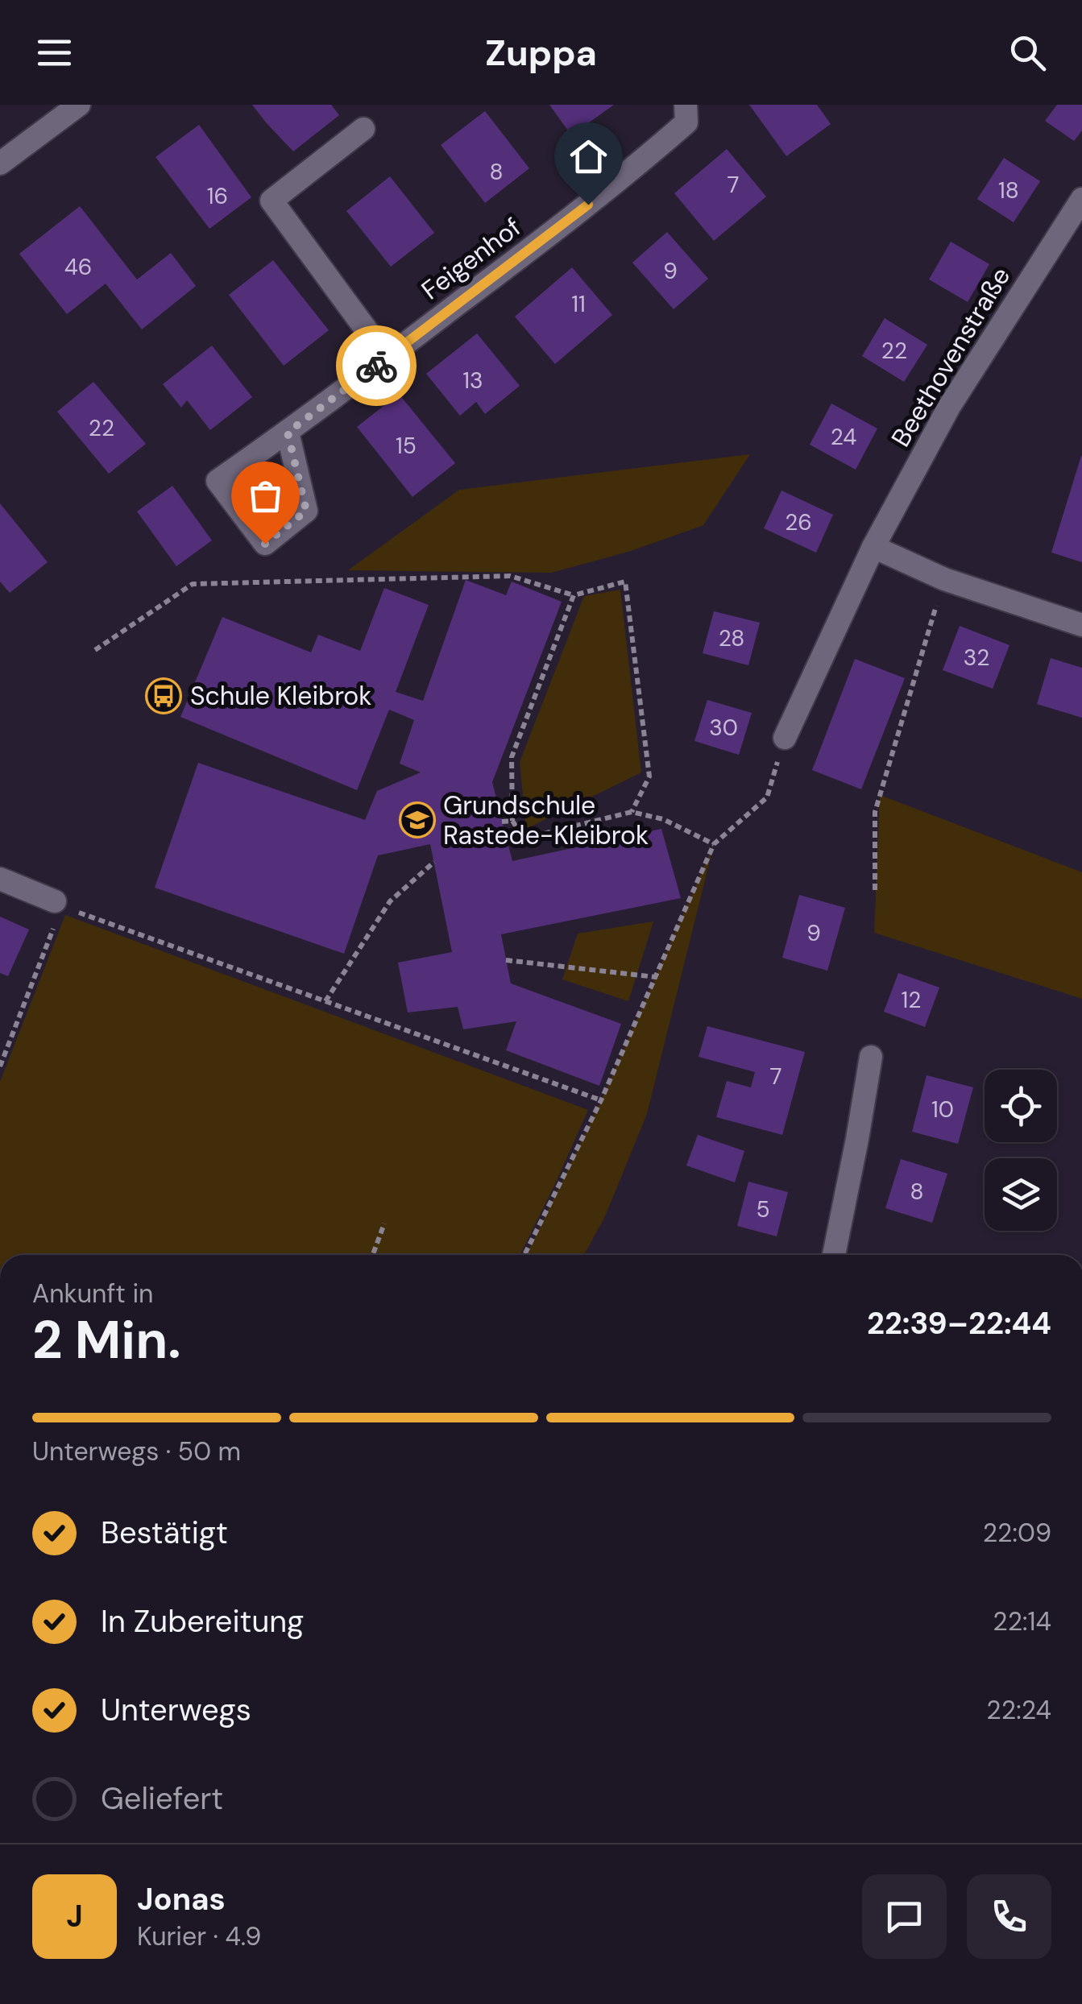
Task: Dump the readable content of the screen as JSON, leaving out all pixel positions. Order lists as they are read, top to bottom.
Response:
{
  "streets": {
    "street": ["Feigenhof", "Beethovenstraße"]
  },
  "places": {
    "bus stop": ["Schule Kleibrok"],
    "school or university": ["Grundschule Rastede-Kleibrok"]
  },
  "house_numbers": [
    "8",
    "7",
    "18",
    "16",
    "46",
    "9",
    "11",
    "22",
    "13",
    "22",
    "24",
    "15",
    "26",
    "28",
    "32",
    "30",
    "9",
    "12",
    "7",
    "10",
    "8",
    "5"
  ],
  "page": {
    "header": "Zuppa",
    "heading": ["2 Min.", "Ankunft in", "22:39–22:44"],
    "panel": ["Jonas", "Kurier · 4.9"],
    "bar": "Unterwegs · 50 m",
    "list": [
      ["Bestätigt", "22:09"],
      ["In Zubereitung", "22:14"],
      ["Unterwegs", "22:24"],
      "Geliefert"
    ],
    "round": "J"
  }
}
